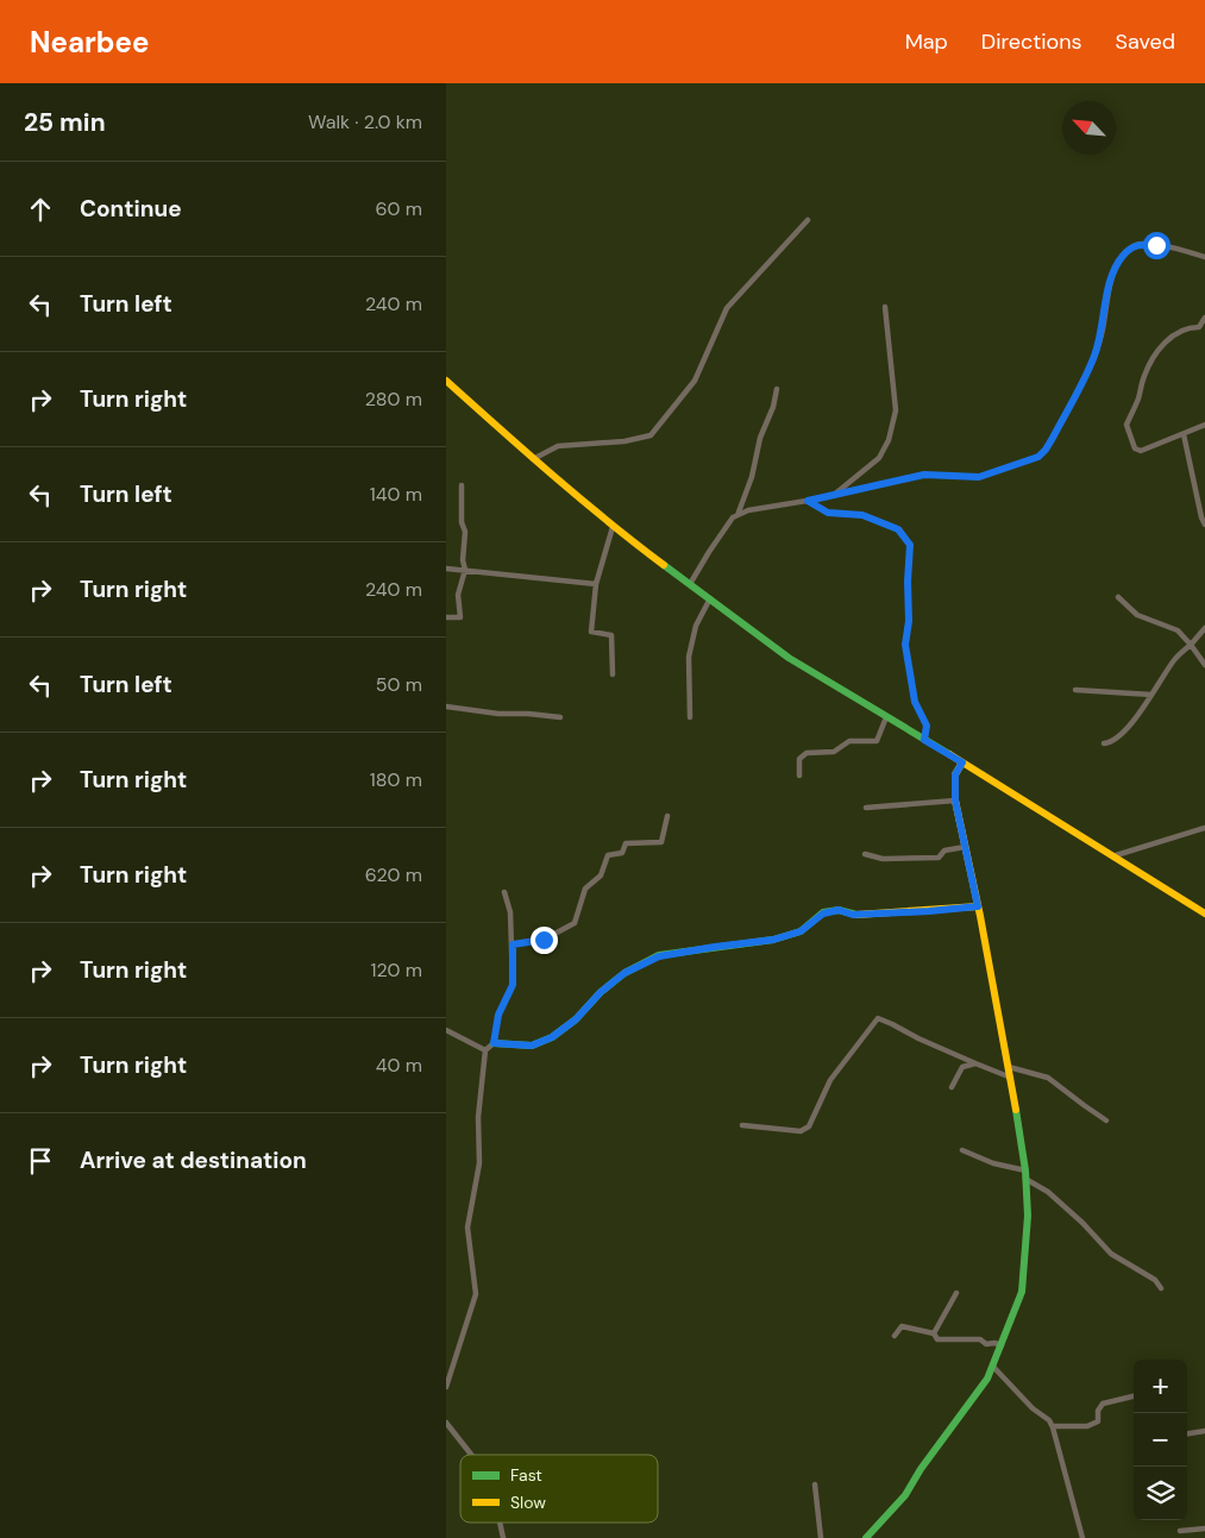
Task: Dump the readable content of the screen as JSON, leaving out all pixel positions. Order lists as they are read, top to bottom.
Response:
{
  "legend": ["Fast", "Slow"],
  "north": "top left",
  "page": {
    "header": "Nearbee",
    "nav": ["Map", "Directions", "Saved"],
    "heading": ["25 min", "Walk · 2.0 km"],
    "list": [
      ["Continue", "60 m"],
      ["Turn left", "240 m"],
      ["Turn right", "280 m"],
      ["Turn left", "140 m"],
      ["Turn right", "240 m"],
      ["Turn left", "50 m"],
      ["Turn right", "180 m"],
      ["Turn right", "620 m"],
      ["Turn right", "120 m"],
      ["Turn right", "40 m"],
      "Arrive at destination"
    ],
    "map_buttons": ["+", "−"]
  }
}
